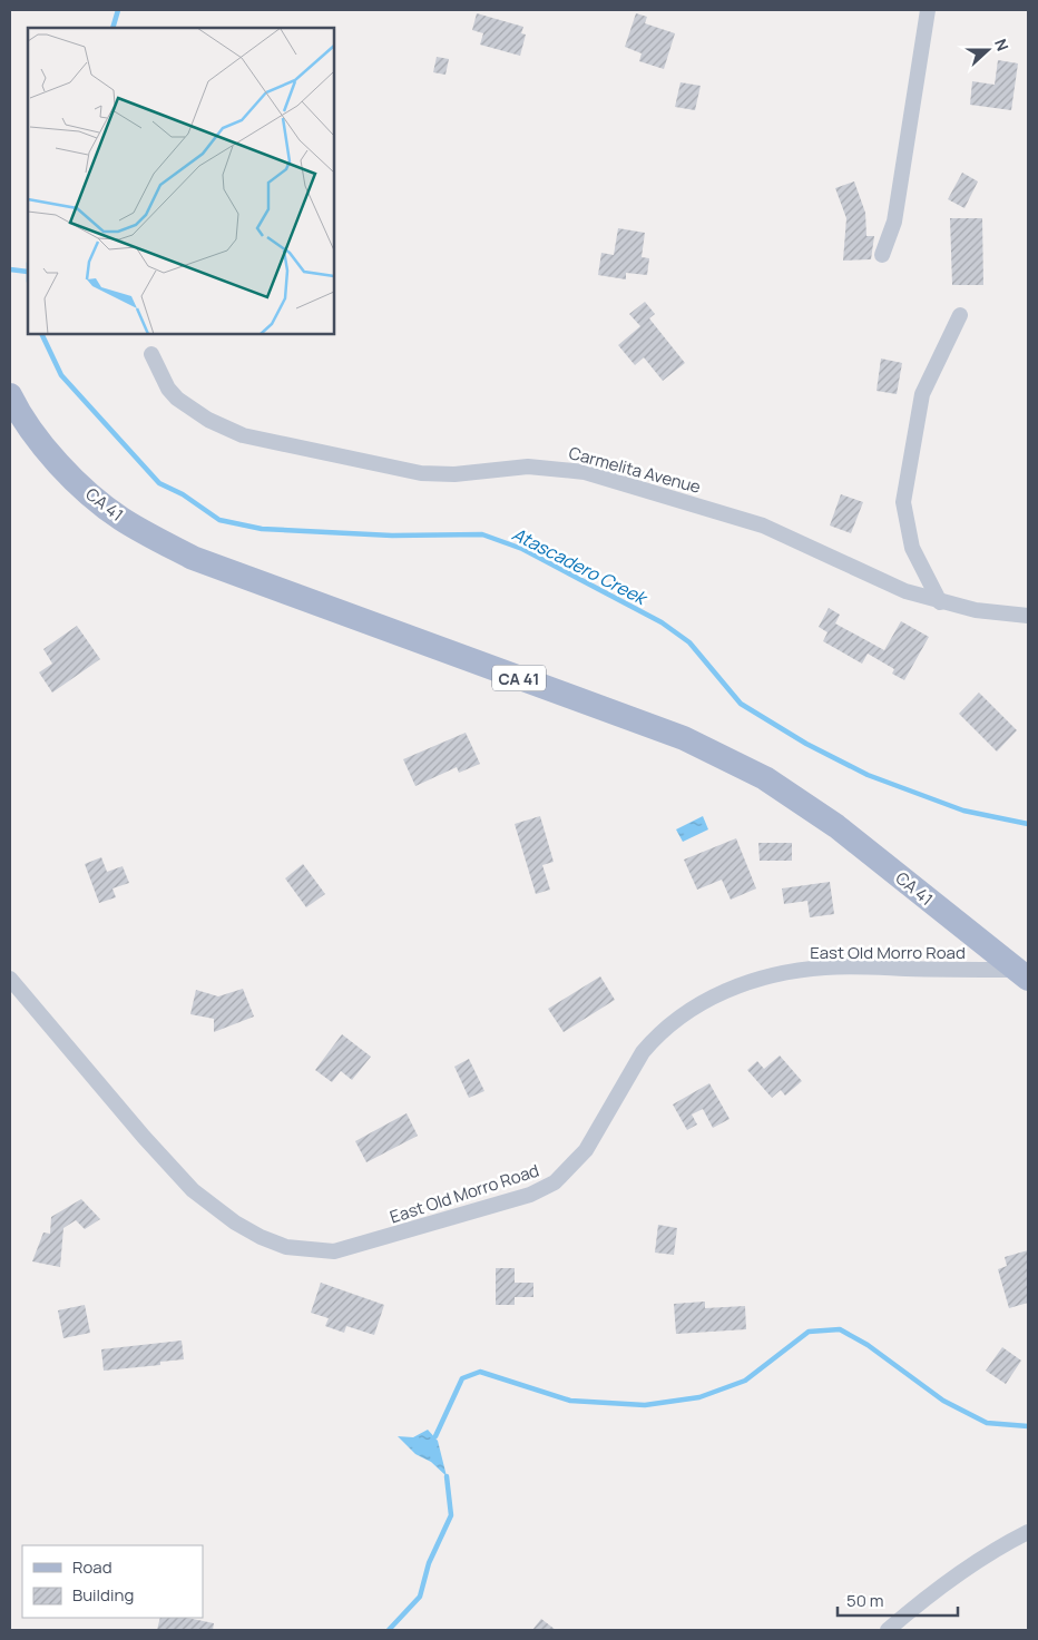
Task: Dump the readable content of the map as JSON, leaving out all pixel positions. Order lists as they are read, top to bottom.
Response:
{
  "streets": {
    "main road": ["CA 41"],
    "street": ["Carmelita Avenue", "East Old Morro Road"]
  },
  "crossings": [
    ["CA 41", "East Old Morro Road"]
  ],
  "water": ["Atascadero Creek"],
  "legend": ["Road", "Building"],
  "scale_bar": "50 m",
  "north": "right"
}
